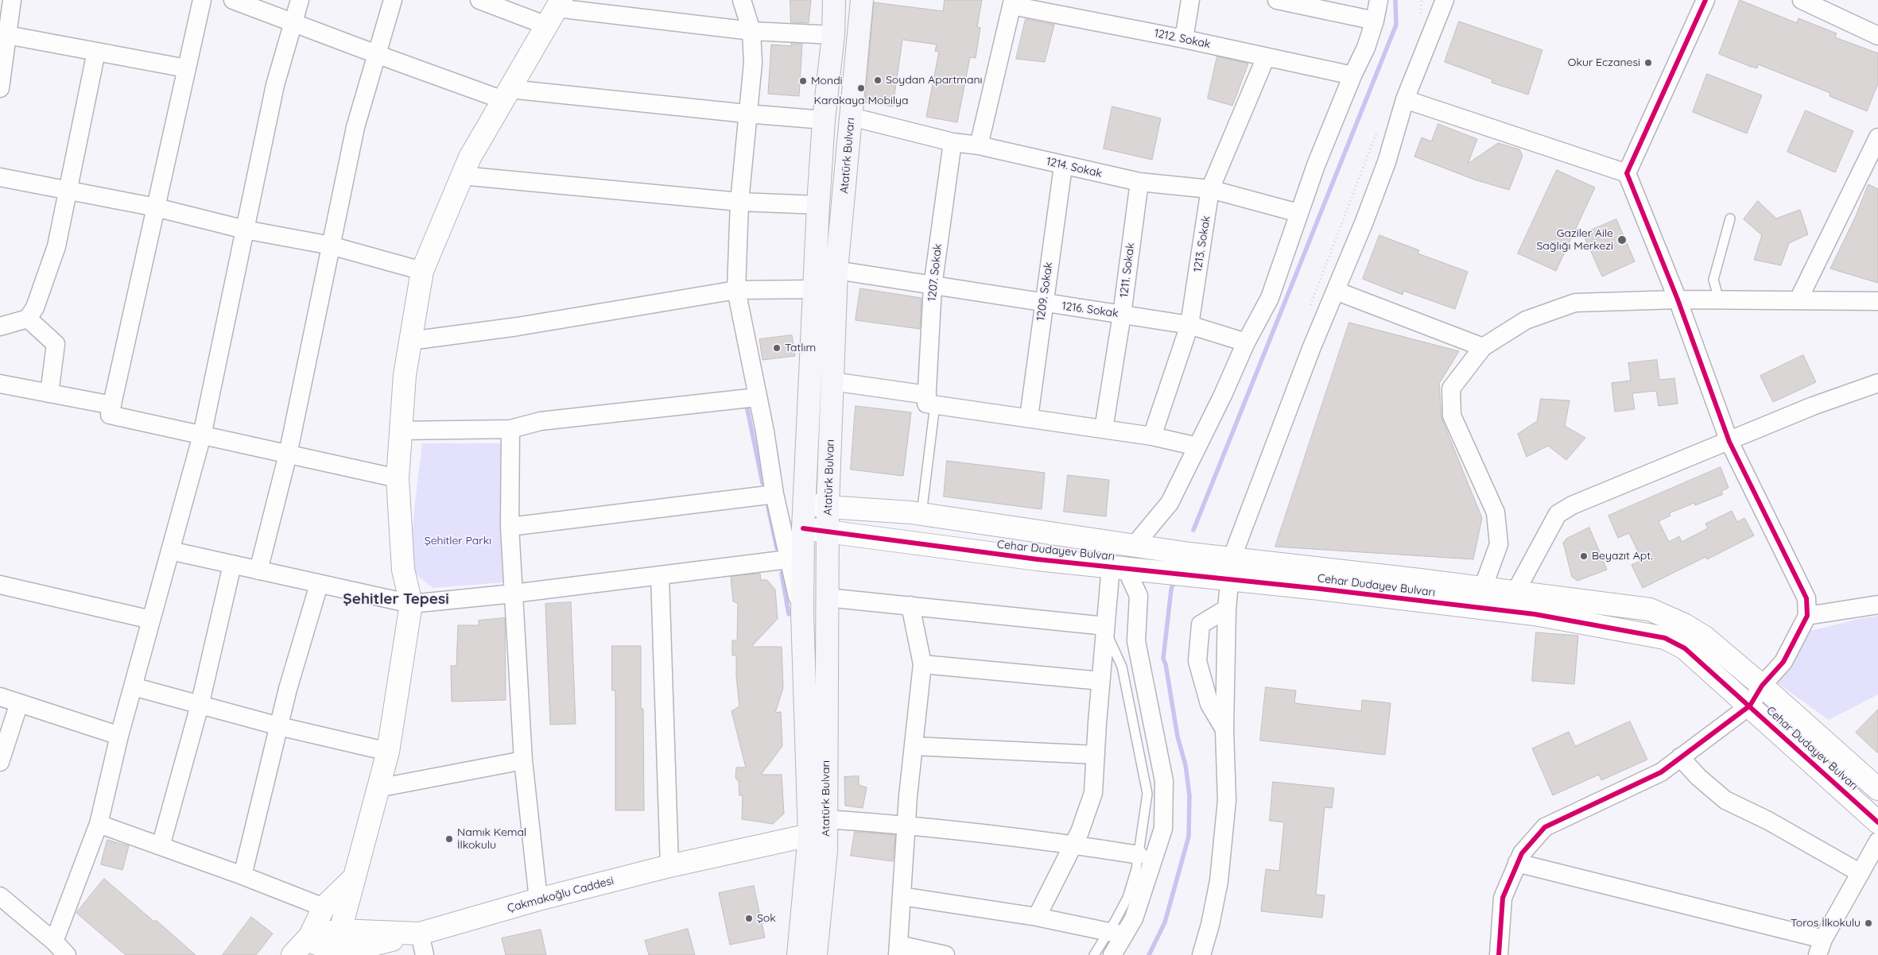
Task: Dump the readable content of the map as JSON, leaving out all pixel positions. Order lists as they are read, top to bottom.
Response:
{
  "streets": {
    "main road": ["Atatürk Bulvarı"],
    "street": [
      "1212. Sokak",
      "1214. Sokak",
      "1213. Sokak",
      "1211. Sokak",
      "1207. Sokak",
      "1209. Sokak",
      "1216. Sokak",
      "Cehar Dudayev Bulvarı",
      "Çakmakoğlu Caddesi"
    ]
  },
  "crossings": [
    ["1212. Sokak", "1213. Sokak"],
    ["Atatürk Bulvarı", "1214. Sokak"],
    ["Atatürk Bulvarı", "1216. Sokak"],
    ["Atatürk Bulvarı", "Cehar Dudayev Bulvarı"],
    ["Atatürk Bulvarı", "Çakmakoğlu Caddesi"],
    ["1214. Sokak", "1213. Sokak"],
    ["1214. Sokak", "1211. Sokak"],
    ["1214. Sokak", "1207. Sokak"],
    ["1214. Sokak", "1209. Sokak"],
    ["1213. Sokak", "1216. Sokak"],
    ["1211. Sokak", "1216. Sokak"],
    ["1207. Sokak", "1216. Sokak"],
    ["1209. Sokak", "1216. Sokak"]
  ],
  "districts": ["Şehitler Tepesi"],
  "parks": ["Şehitler Parkı"],
  "places": [
    "Okur Eczanesi",
    "Soydan Apartmanı",
    "Mondi",
    "Karakaya Mobilya",
    "Gaziler Aile Sağlığı Merkezi",
    "Tatlım",
    "Beyazıt Apt.",
    "Namık Kemal İlkokulu",
    "Şok",
    "Toros İlkokulu"
  ]
}
